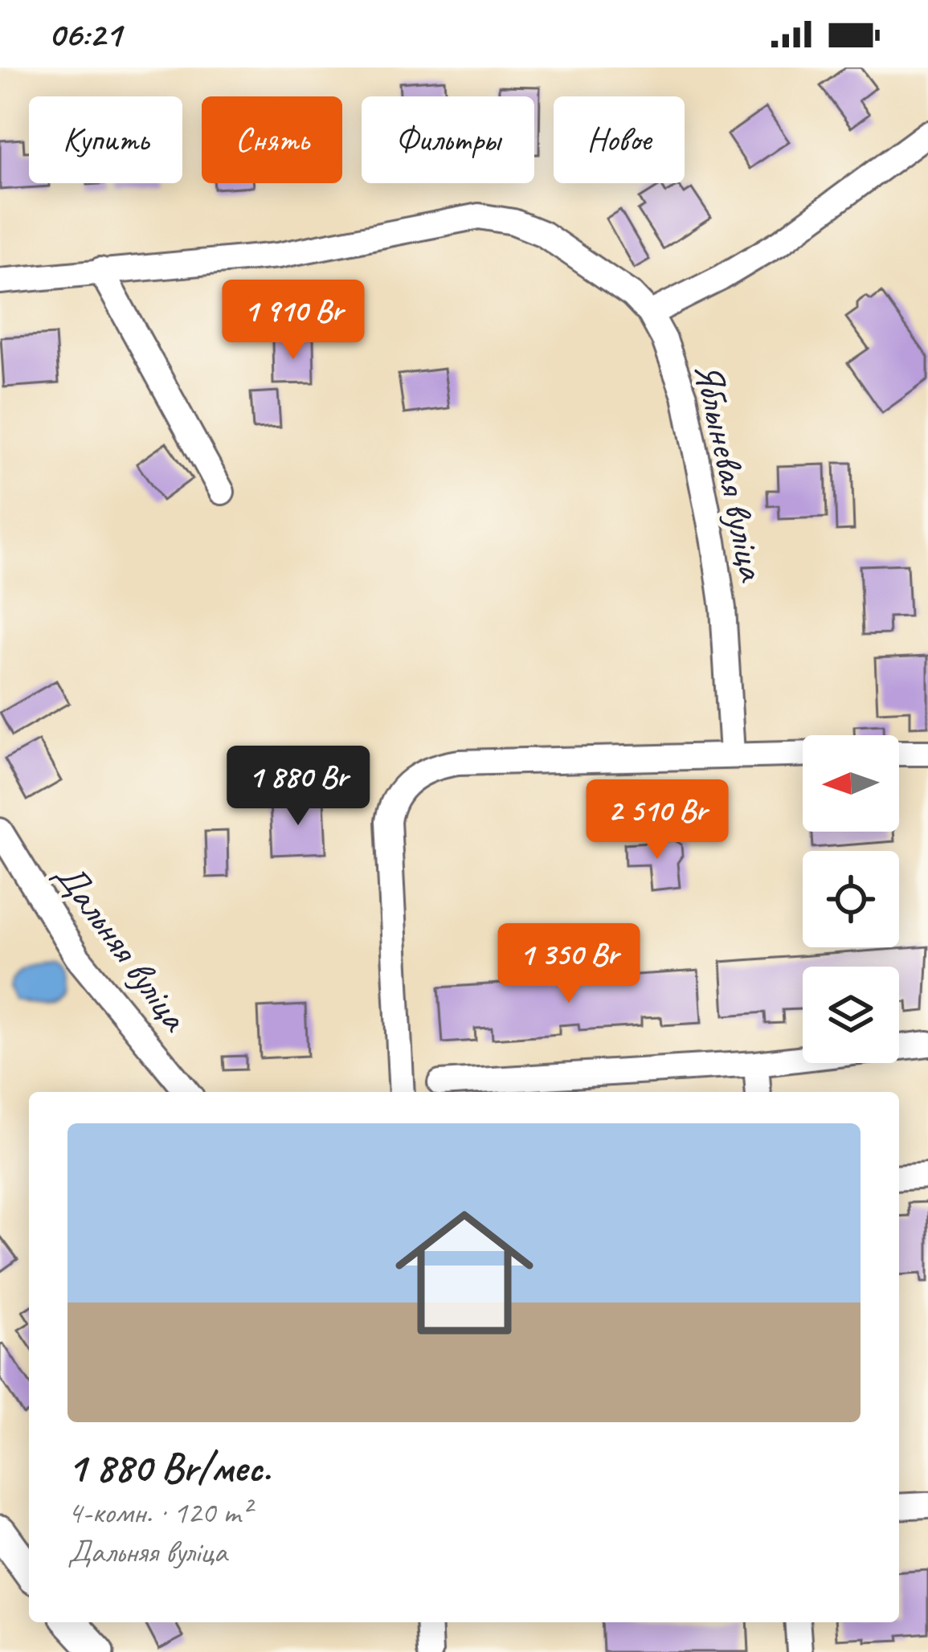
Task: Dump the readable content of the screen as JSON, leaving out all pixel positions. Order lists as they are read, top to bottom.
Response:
{
  "streets": {
    "street": ["Яблыневая вуліца", "Дальняя вуліца"]
  },
  "north": "left",
  "page": {
    "status": "06:21",
    "chip": [
      "Купить",
      "Снять",
      "Фильтры",
      "Новое"
    ],
    "price": [
      "1 910 Br",
      "1 880 Br",
      "2 510 Br",
      "1 350 Br"
    ],
    "list": [
      {
        "name": "1 880 Br/мес.",
        "note": "4-комн. · 120 m² · Дальняя вуліца"
      }
    ]
  }
}
